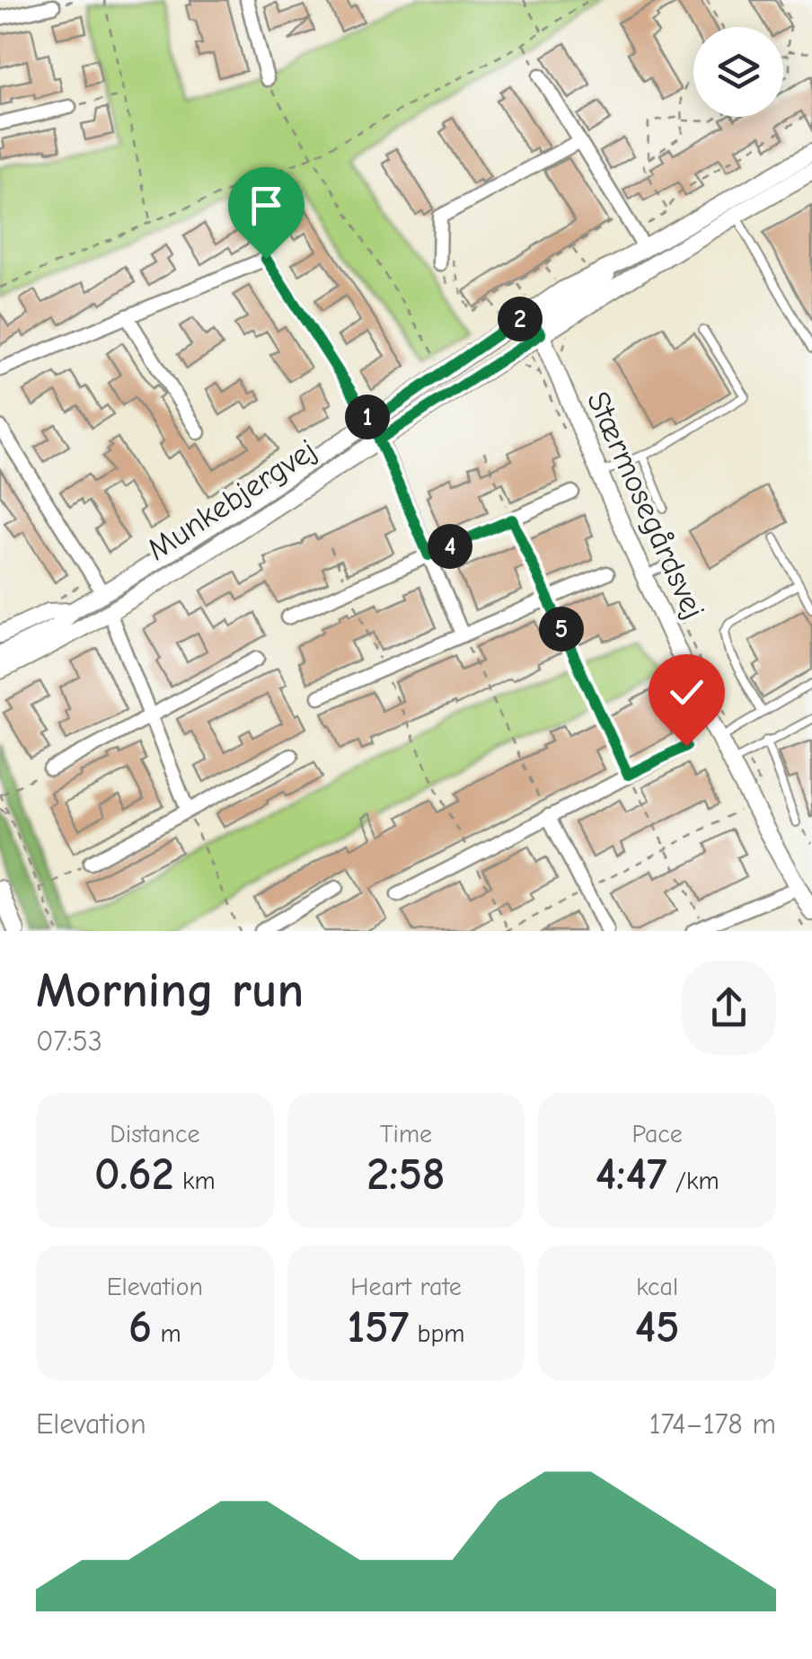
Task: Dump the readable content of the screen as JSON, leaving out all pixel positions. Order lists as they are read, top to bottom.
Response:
{
  "streets": {
    "street": ["Munkebjergvej", "Stærmosegårdsvej"]
  },
  "crossings": [
    ["Munkebjergvej", "Stærmosegårdsvej"]
  ],
  "page": {
    "pins": [
      "2",
      "1",
      "4",
      "5"
    ],
    "heading": ["Morning run", "07:53"],
    "stats": [
      ["Distance", "0.62 km"],
      ["Time", "2:58"],
      ["Pace", "4:47 /km"],
      ["Elevation", "6 m"],
      ["Heart rate", "157 bpm"],
      ["kcal", "45"]
    ],
    "chart": ["Elevation", "174–178 m"]
  }
}
